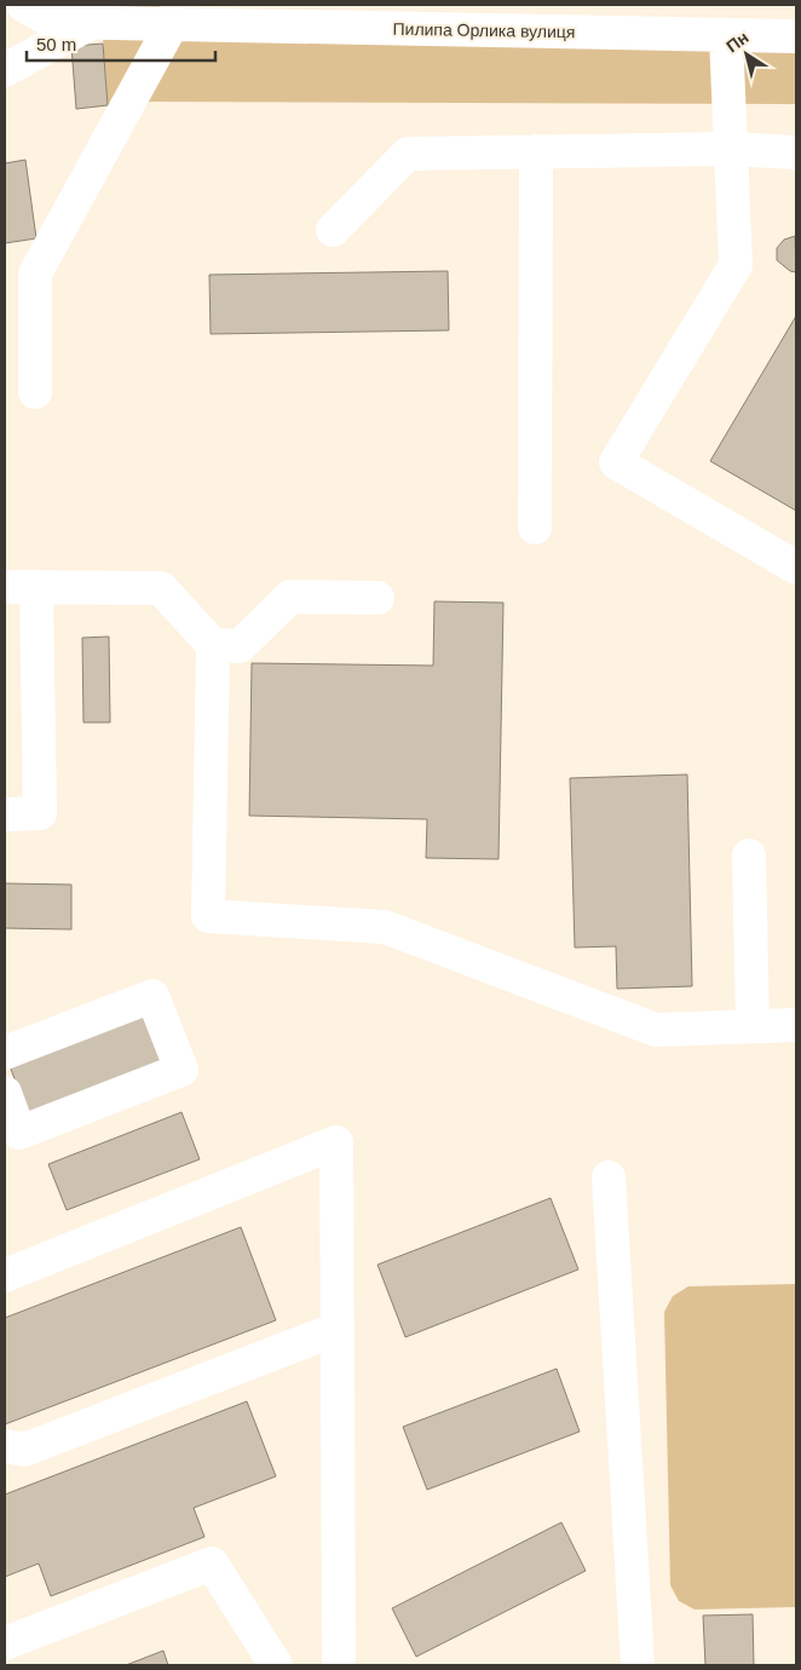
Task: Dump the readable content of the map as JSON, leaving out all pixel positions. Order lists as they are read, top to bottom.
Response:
{
  "streets": {
    "street": ["Пилипа Орлика вулиця"]
  },
  "scale_bar": "50 m",
  "north": "top left"
}
